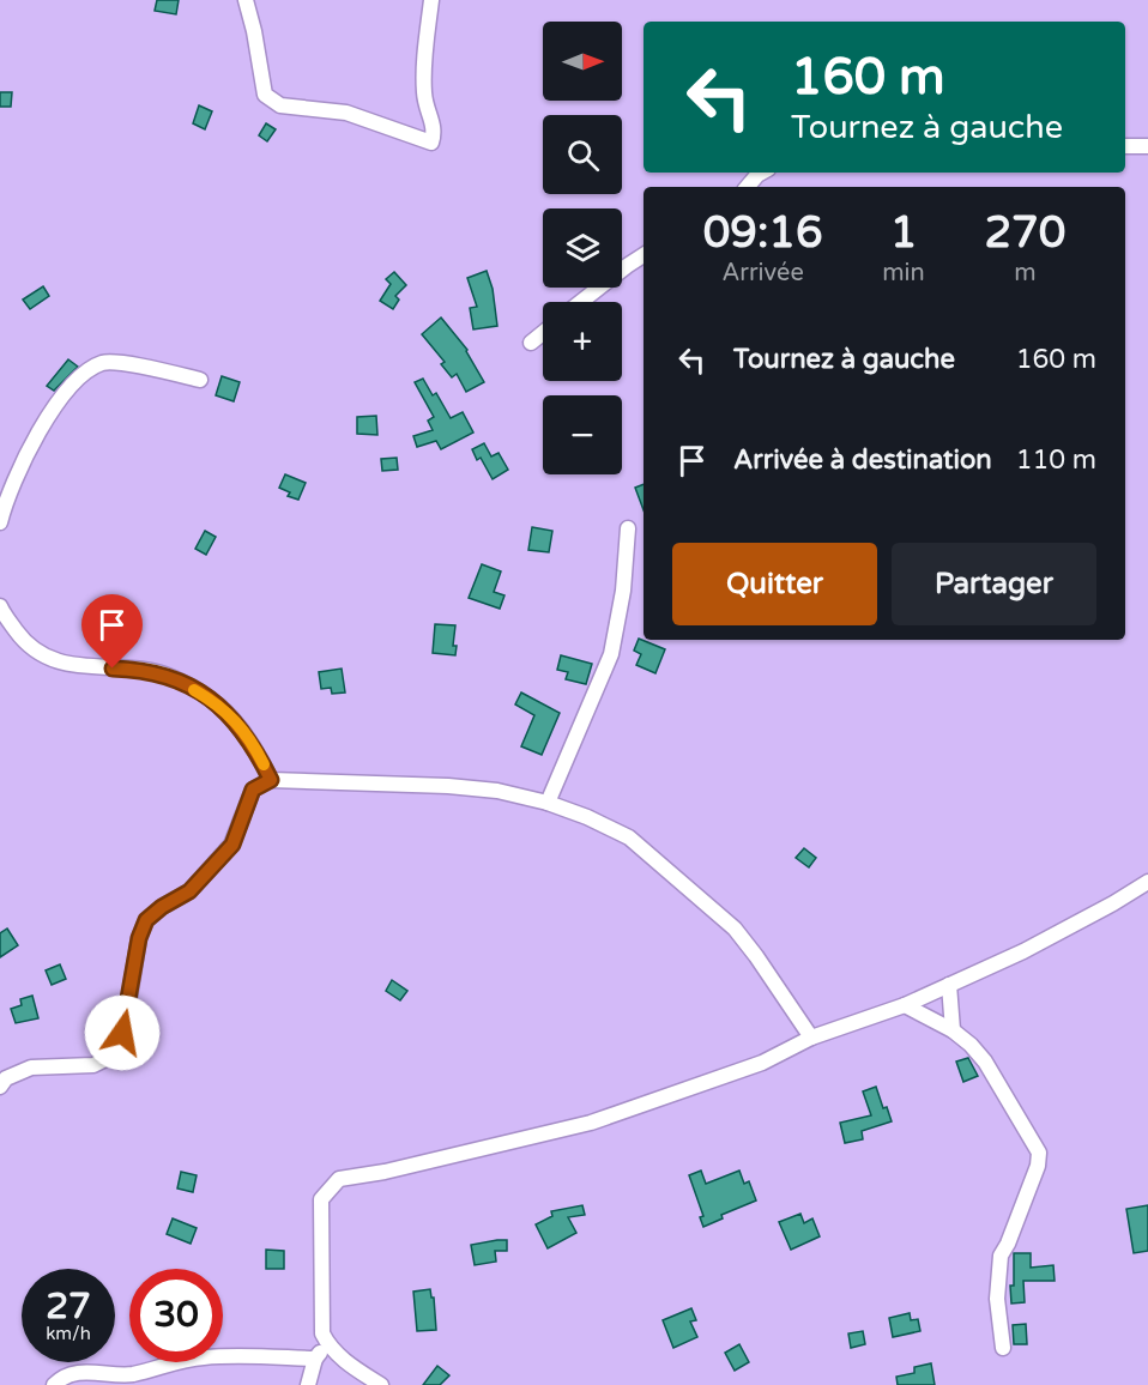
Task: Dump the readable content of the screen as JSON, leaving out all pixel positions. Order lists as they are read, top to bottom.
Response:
{
  "north": "right",
  "page": {
    "map_buttons": ["+", "−"],
    "turn": ["160 m", "Tournez à gauche"],
    "eta": [
      "09:16",
      "Arrivée",
      "1",
      "min",
      "270",
      "m"
    ],
    "list": [
      {
        "name": "Tournez à gauche",
        "value": "160 m"
      },
      {
        "name": "Arrivée à destination",
        "value": "110 m"
      }
    ],
    "buttons": ["Quitter", "Partager"],
    "speed": "27 km/h",
    "limit": "30"
  }
}
